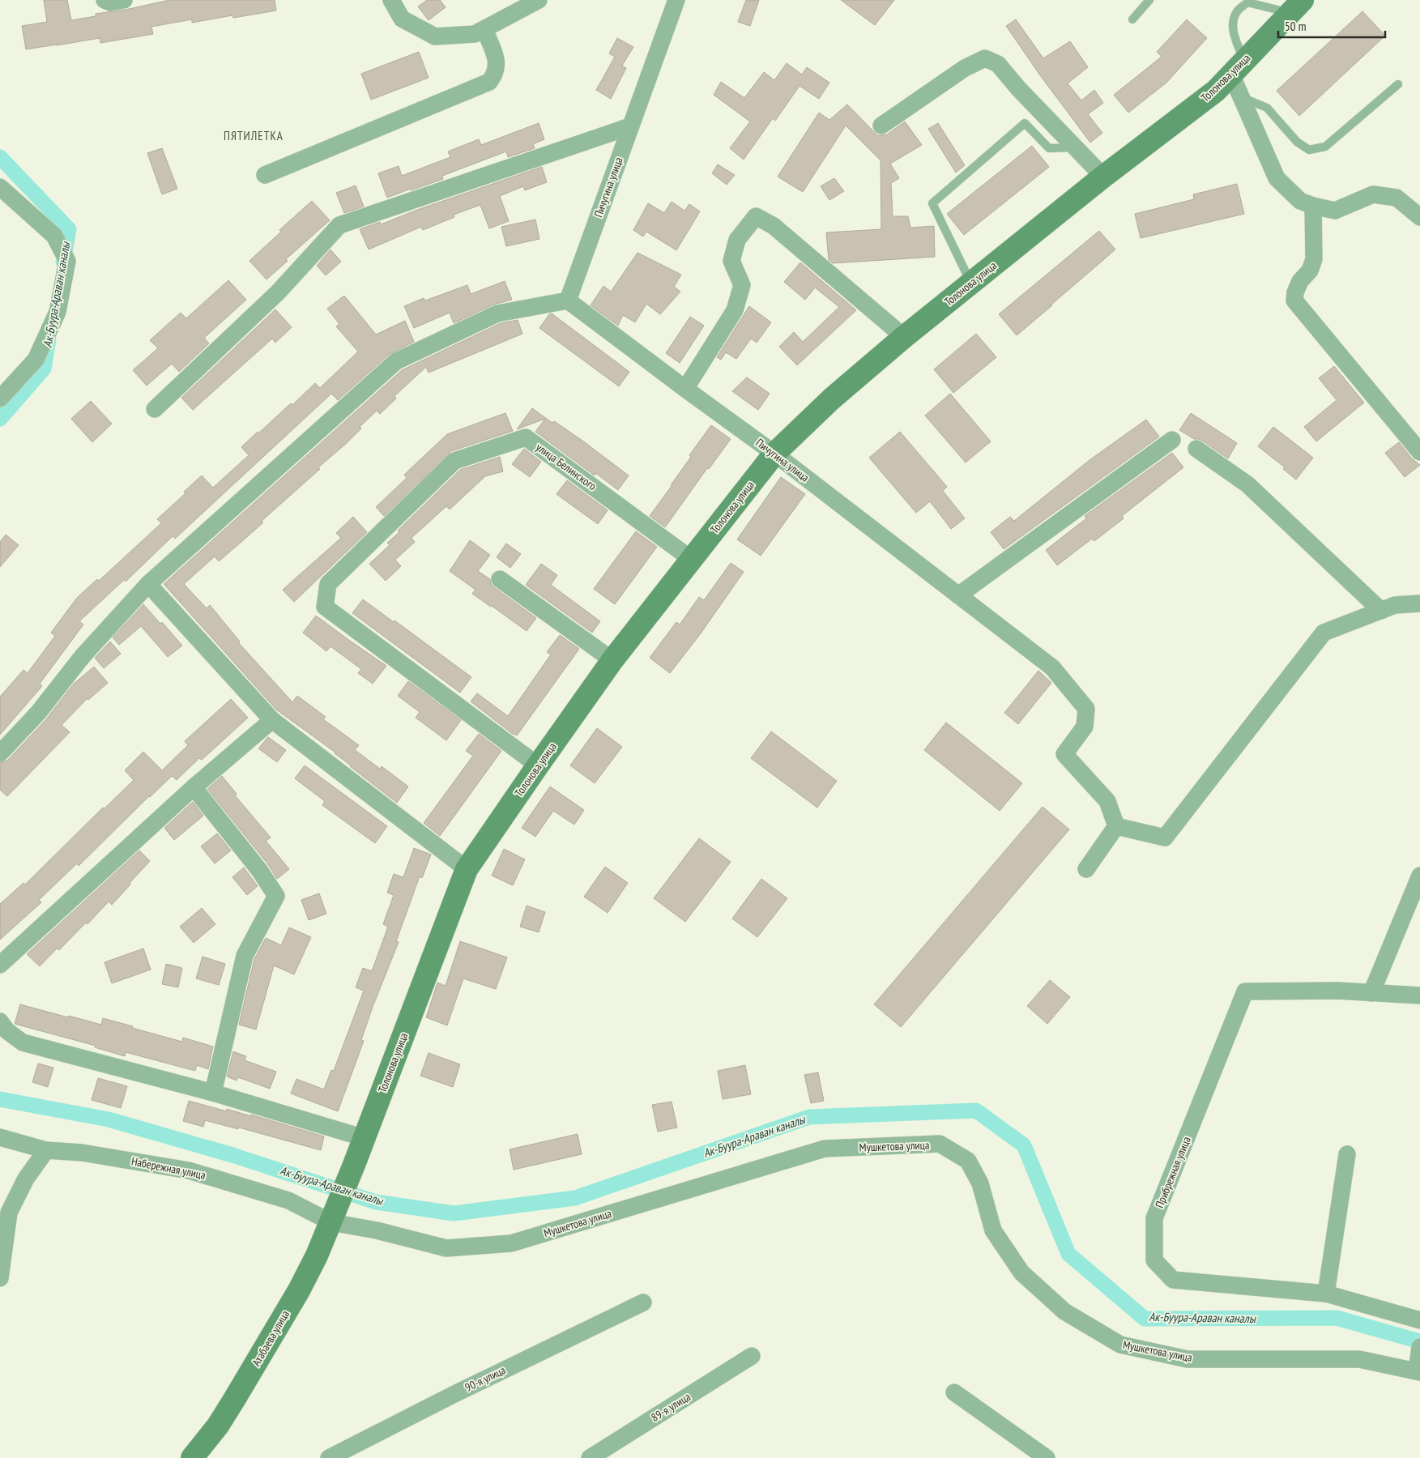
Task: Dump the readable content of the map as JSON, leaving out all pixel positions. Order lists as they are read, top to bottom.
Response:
{
  "streets": {
    "main road": ["Толонова улица", "Атабаева улица"],
    "street": [
      "Пичугина улица",
      "улица Белинского",
      "Мушкетова улица",
      "Набережная улица",
      "Прибрежная улица",
      "90-я улица",
      "89-я улица"
    ]
  },
  "crossings": [
    ["Толонова улица", "Пичугина улица"],
    ["Толонова улица", "улица Белинского"],
    ["Толонова улица", "Атабаева улица"],
    ["Мушкетова улица", "Набережная улица"],
    ["Мушкетова улица", "Атабаева улица"],
    ["Набережная улица", "Атабаева улица"]
  ],
  "districts": ["ПЯТИЛЕТКА"],
  "water": ["Ак-Буура-Араван каналы"],
  "scale_bar": "50 m"
}
